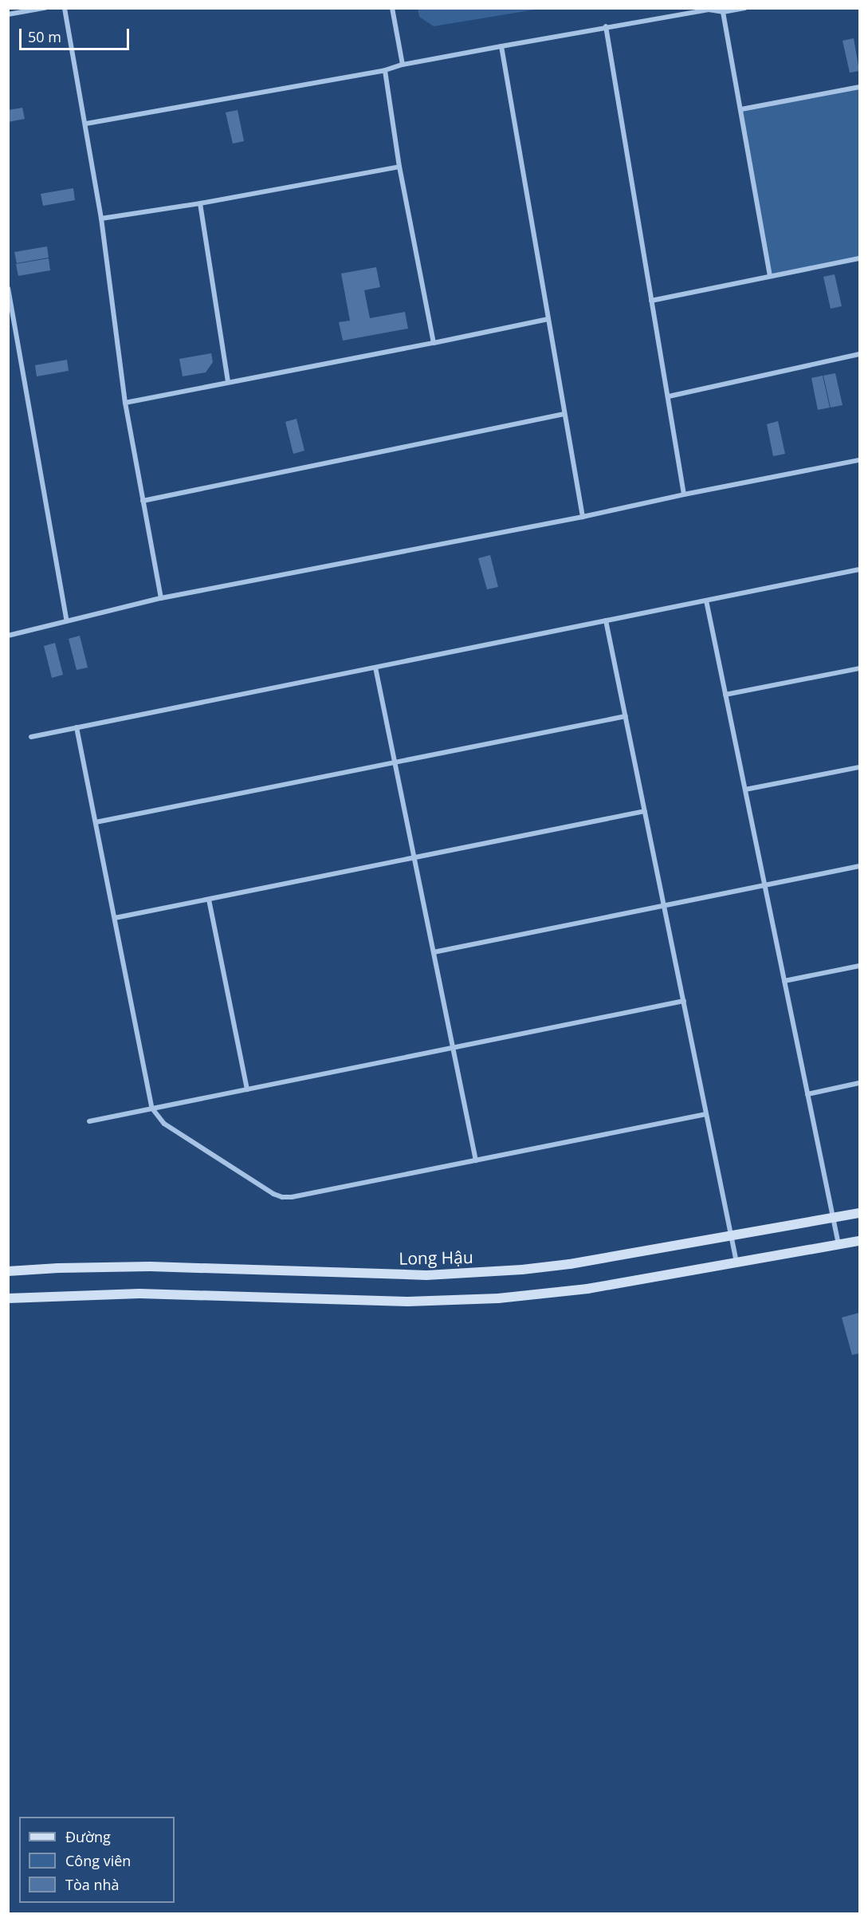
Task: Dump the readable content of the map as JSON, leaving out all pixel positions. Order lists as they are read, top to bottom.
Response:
{
  "streets": {
    "main road": ["Long Hậu"]
  },
  "legend": ["Đường", "Công viên", "Tòa nhà"],
  "scale_bar": "50 m"
}
